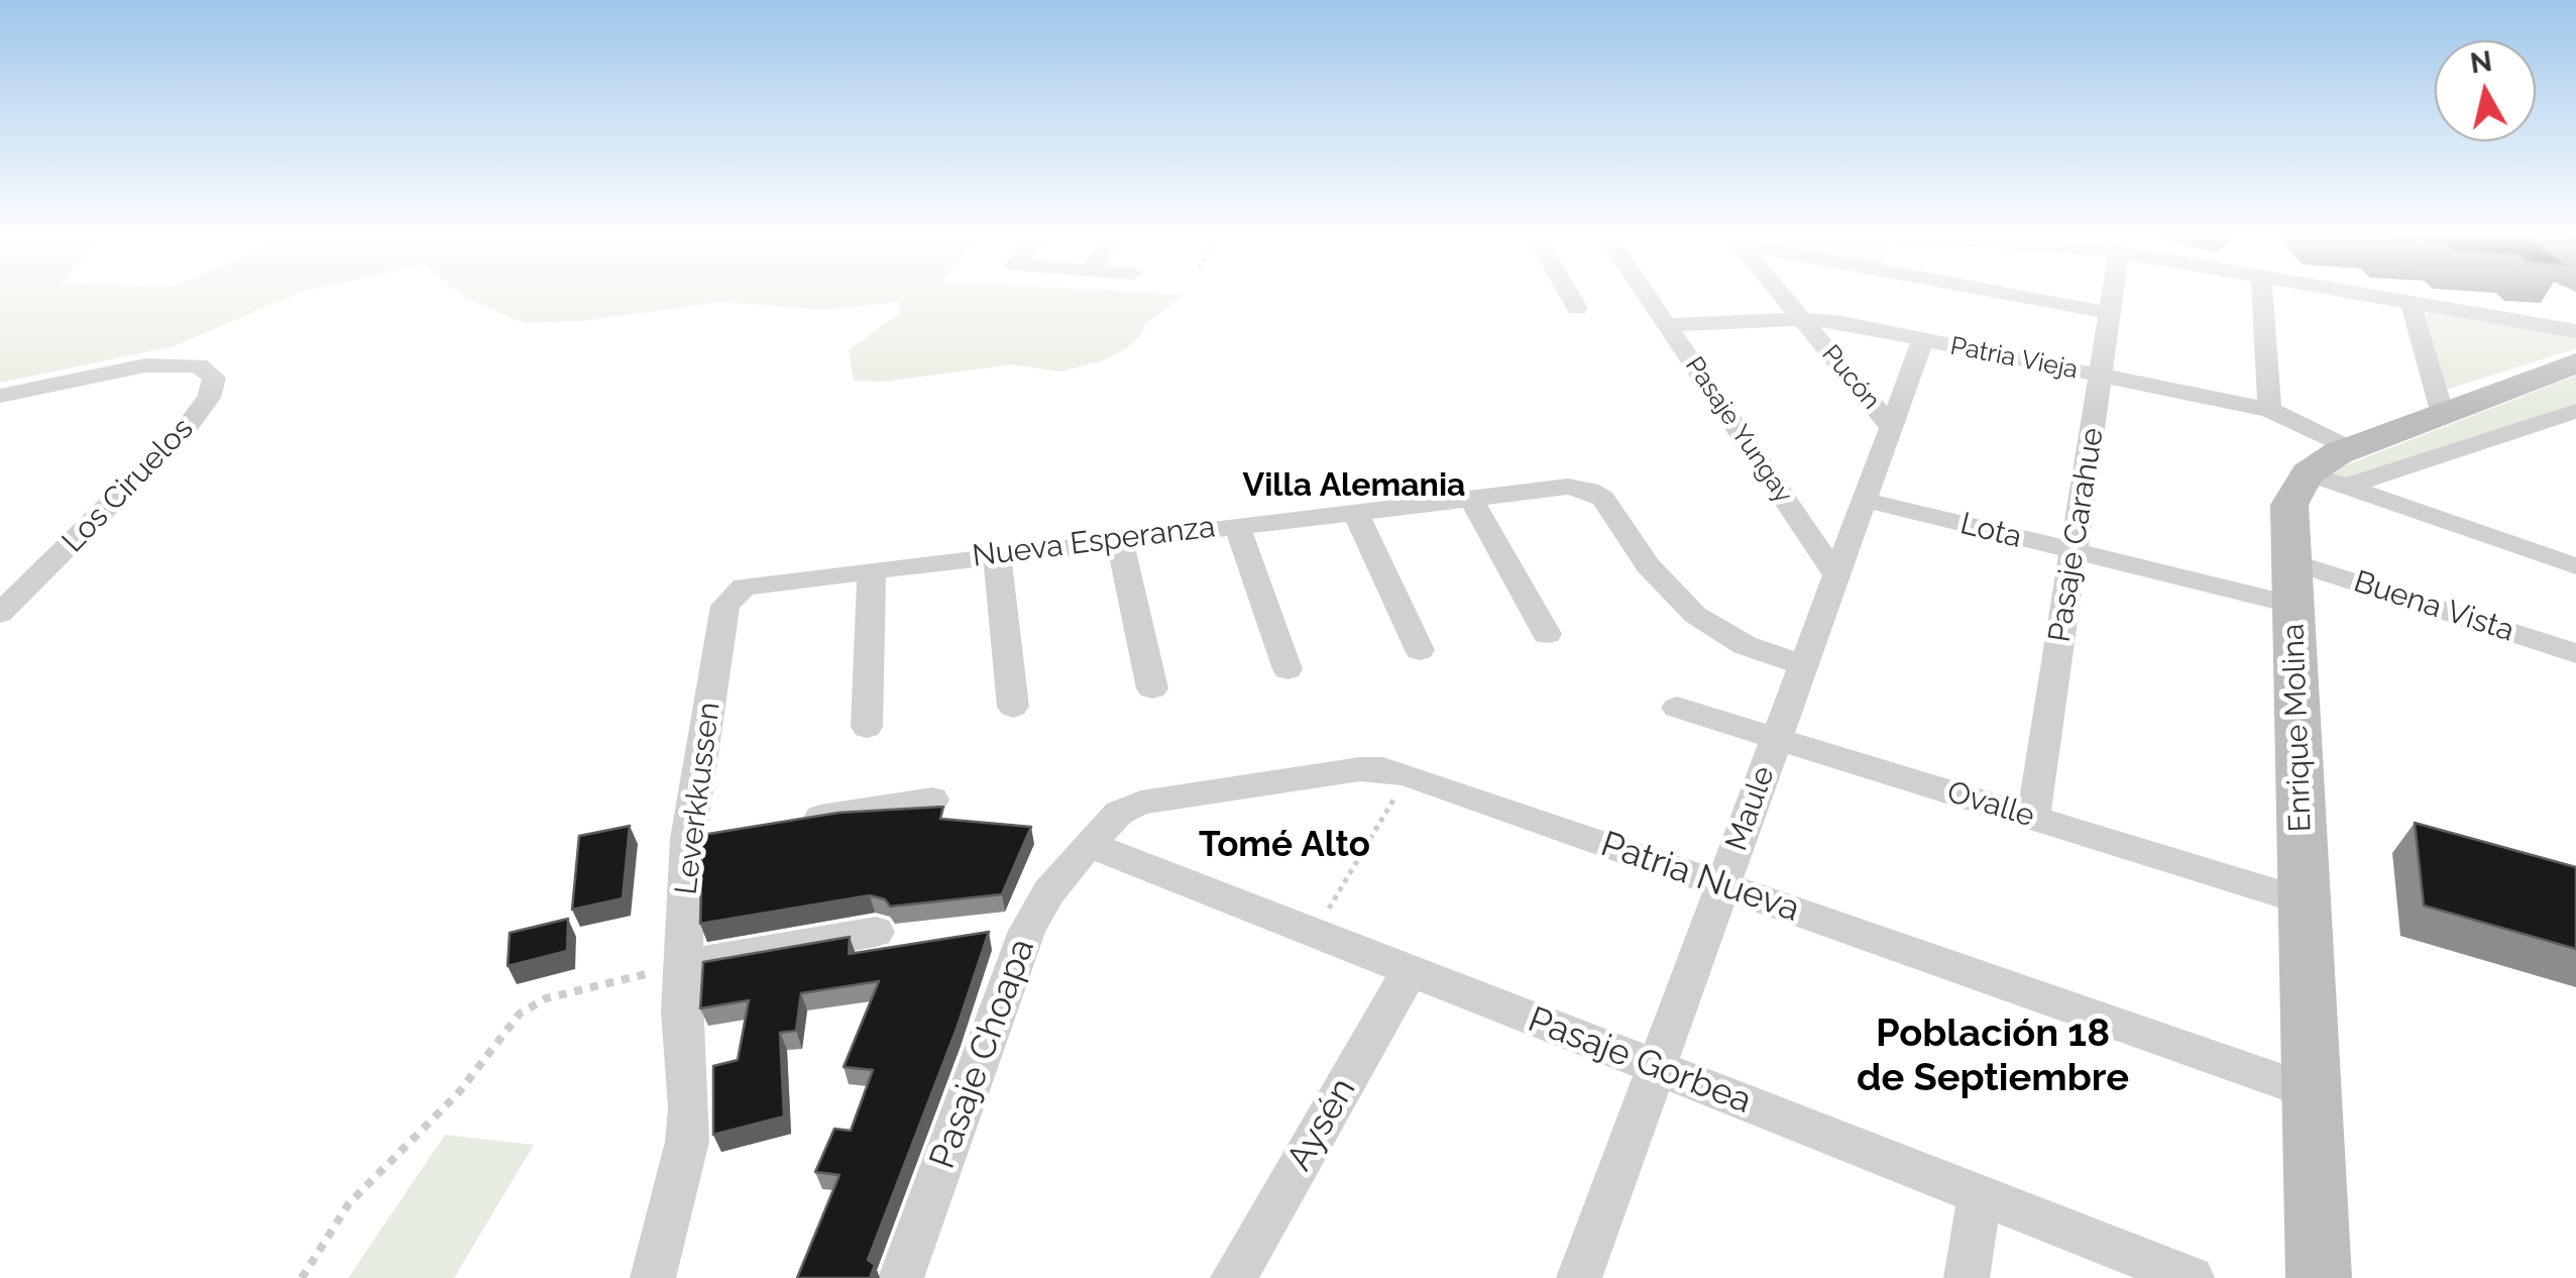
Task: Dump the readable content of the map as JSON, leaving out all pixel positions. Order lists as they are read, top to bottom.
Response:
{
  "streets": {
    "main road": ["Enrique Molina"],
    "street": [
      "Patria Vieja",
      "Pucón",
      "Pasaje Yungay",
      "Los Ciruelos",
      "Lota",
      "Pasaje Carahue",
      "Nueva Esperanza",
      "Buena Vista",
      "Leverkkussen",
      "Ovalle",
      "Maule",
      "Patria Nueva",
      "Pasaje Choapa",
      "Pasaje Gorbea",
      "Aysén"
    ]
  },
  "crossings": [
    ["Patria Vieja", "Pucón"],
    ["Patria Vieja", "Pasaje Yungay"],
    ["Patria Vieja", "Pasaje Carahue"],
    ["Patria Vieja", "Enrique Molina"],
    ["Patria Vieja", "Maule"],
    ["Pucón", "Maule"],
    ["Pasaje Yungay", "Maule"],
    ["Lota", "Pasaje Carahue"],
    ["Lota", "Buena Vista"],
    ["Lota", "Enrique Molina"],
    ["Lota", "Maule"],
    ["Pasaje Carahue", "Ovalle"],
    ["Nueva Esperanza", "Leverkkussen"],
    ["Nueva Esperanza", "Maule"],
    ["Buena Vista", "Enrique Molina"],
    ["Enrique Molina", "Ovalle"],
    ["Enrique Molina", "Patria Nueva"],
    ["Ovalle", "Maule"],
    ["Maule", "Patria Nueva"],
    ["Maule", "Pasaje Gorbea"],
    ["Patria Nueva", "Pasaje Choapa"],
    ["Patria Nueva", "Pasaje Gorbea"],
    ["Pasaje Choapa", "Pasaje Gorbea"],
    ["Pasaje Gorbea", "Aysén"]
  ],
  "districts": ["Villa Alemania", "Tomé Alto", "Población 18 de Septiembre"],
  "north": "top"
}
